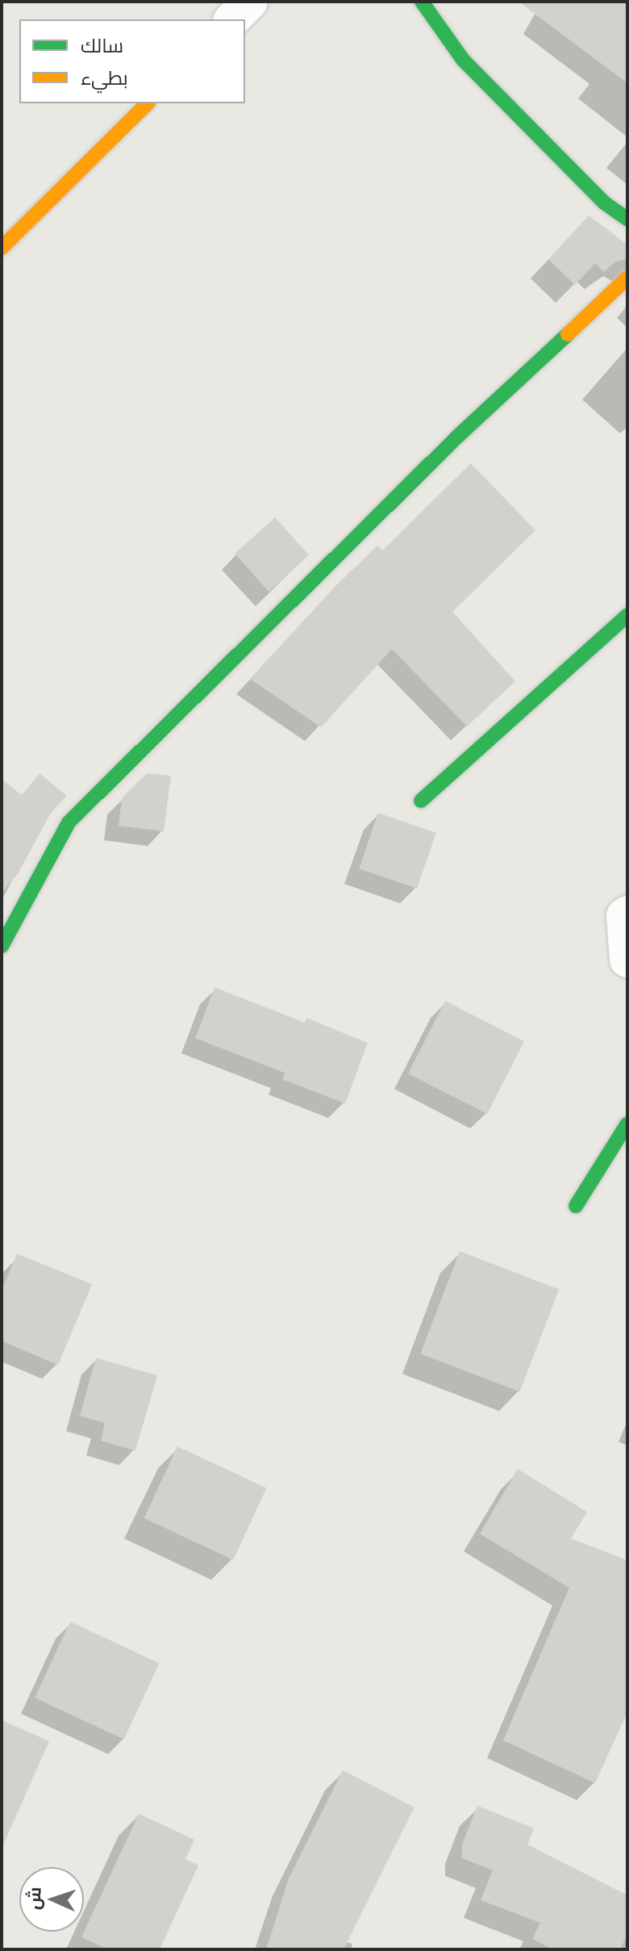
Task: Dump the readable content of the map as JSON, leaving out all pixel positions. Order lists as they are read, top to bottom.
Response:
{
  "legend": ["سالك", "بطيء"],
  "north": "left"
}
